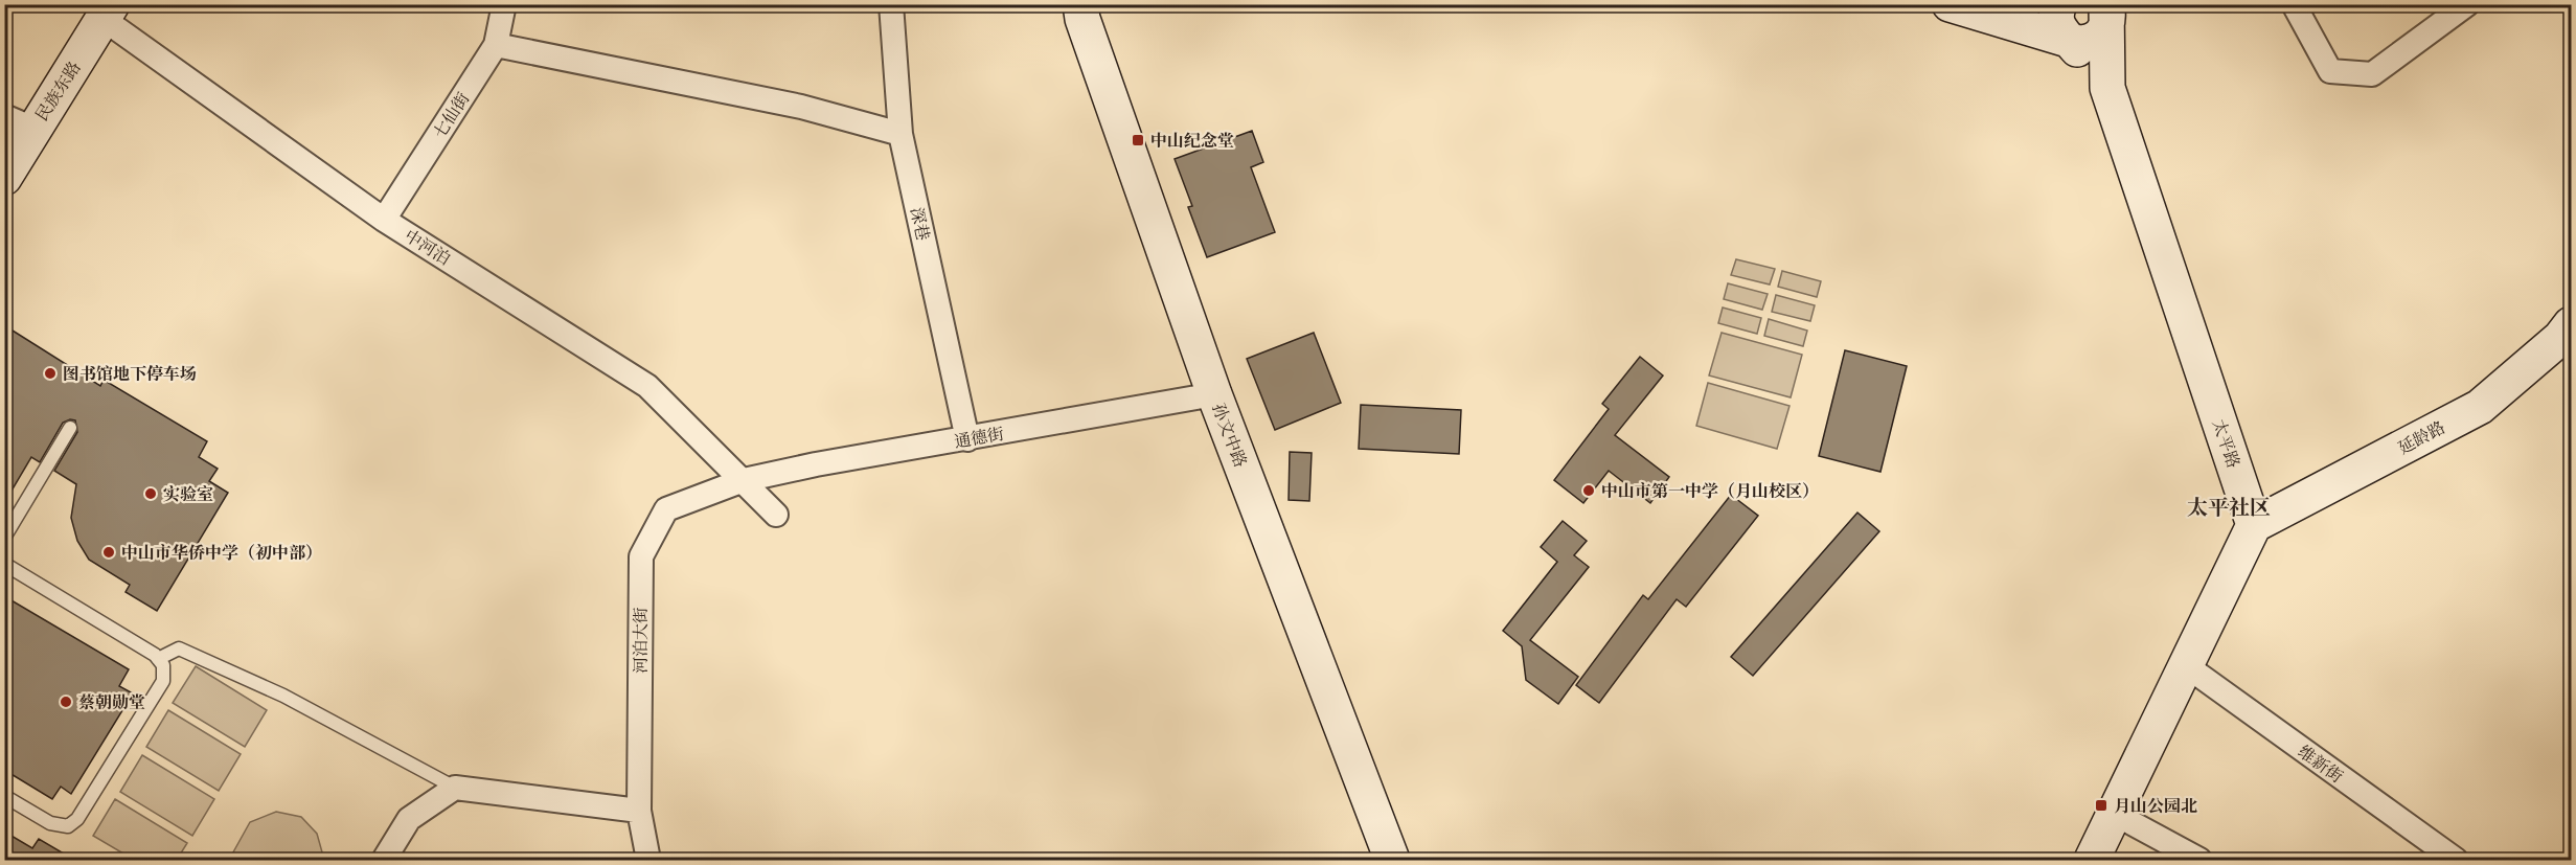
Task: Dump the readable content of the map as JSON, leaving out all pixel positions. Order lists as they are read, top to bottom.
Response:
{
  "streets": {
    "street": [
      "民族东路",
      "七仙街",
      "深巷",
      "中河泊",
      "孙文中路",
      "通德街",
      "延龄路",
      "太平路",
      "河泊大街",
      "维新街"
    ]
  },
  "crossings": [
    ["民族东路", "中河泊"],
    ["七仙街", "中河泊"],
    ["深巷", "通德街"],
    ["中河泊", "通德街"],
    ["中河泊", "河泊大街"],
    ["孙文中路", "通德街"],
    ["通德街", "河泊大街"],
    ["延龄路", "太平路"]
  ],
  "districts": ["太平社区"],
  "places": {
    "transit": ["中山纪念堂", "月山公园北"],
    "other": [
      "图书馆地下停车场",
      "中山市第一中学（月山校区）",
      "实验室",
      "中山市华侨中学（初中部）",
      "蔡朝勋堂"
    ]
  }
}
